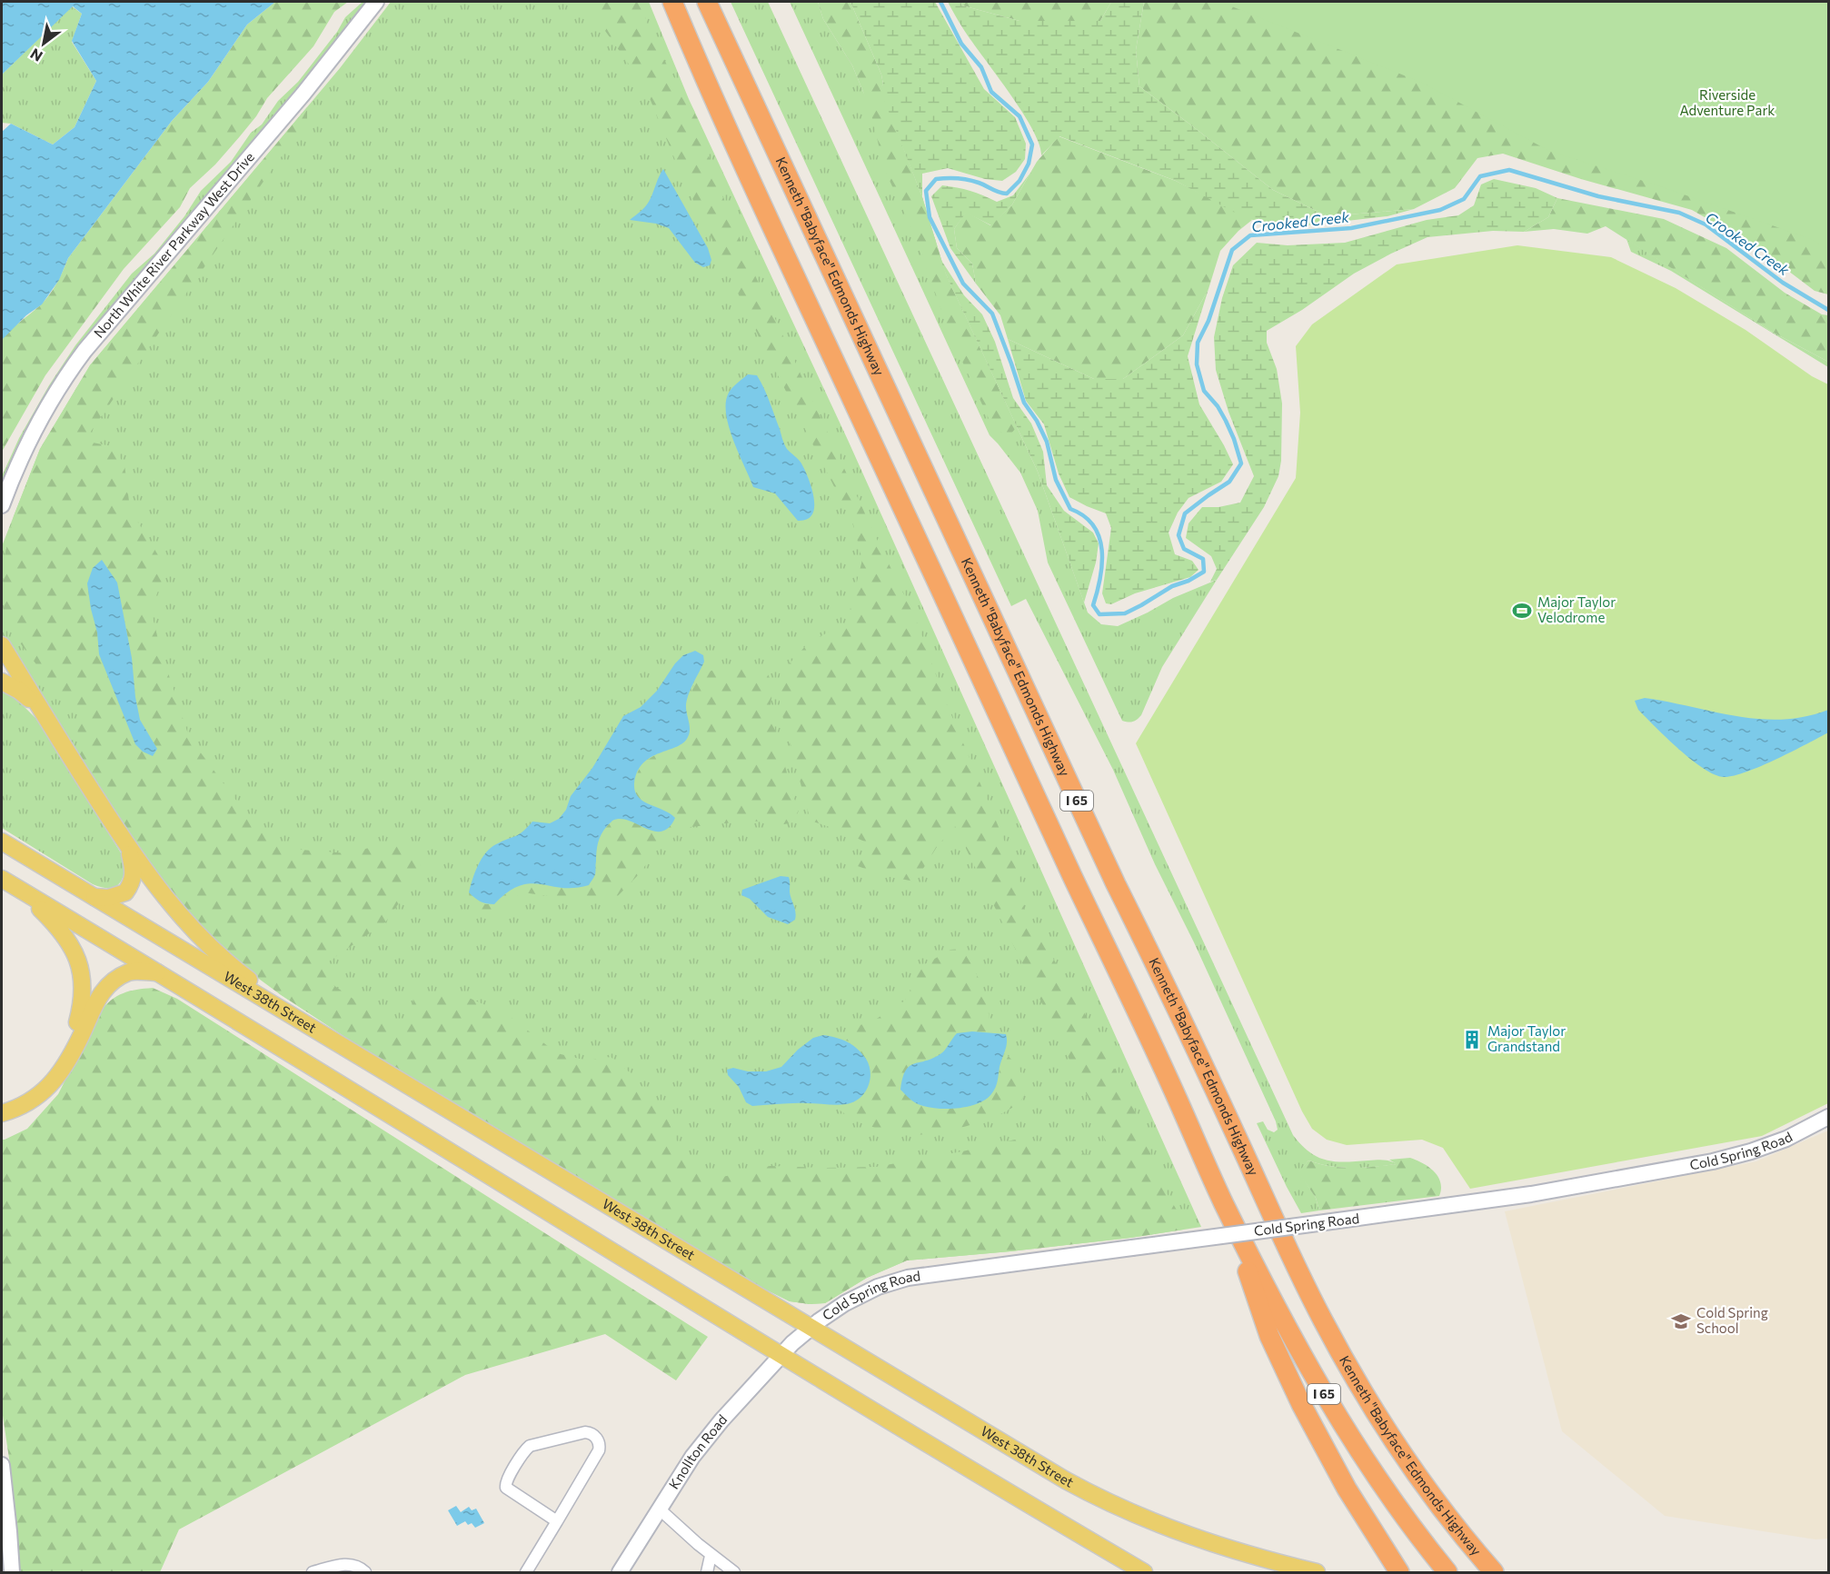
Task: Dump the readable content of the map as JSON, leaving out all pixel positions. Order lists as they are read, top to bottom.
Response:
{
  "streets": {
    "highway": ["Kenneth \"Babyface\" Edmonds Highway", "I 65"],
    "main road": ["West 38th Street"],
    "street": ["North White River Parkway West Drive", "Cold Spring Road", "Knollton Road"]
  },
  "crossings": [
    ["West 38th Street", "Cold Spring Road"],
    ["Cold Spring Road", "Knollton Road"]
  ],
  "water": ["Crooked Creek"],
  "parks": ["Riverside Adventure Park"],
  "places": {
    "sports": ["Major Taylor Velodrome"],
    "building": ["Major Taylor Grandstand"],
    "school or university": ["Cold Spring School"]
  },
  "north": "bottom left"
}
